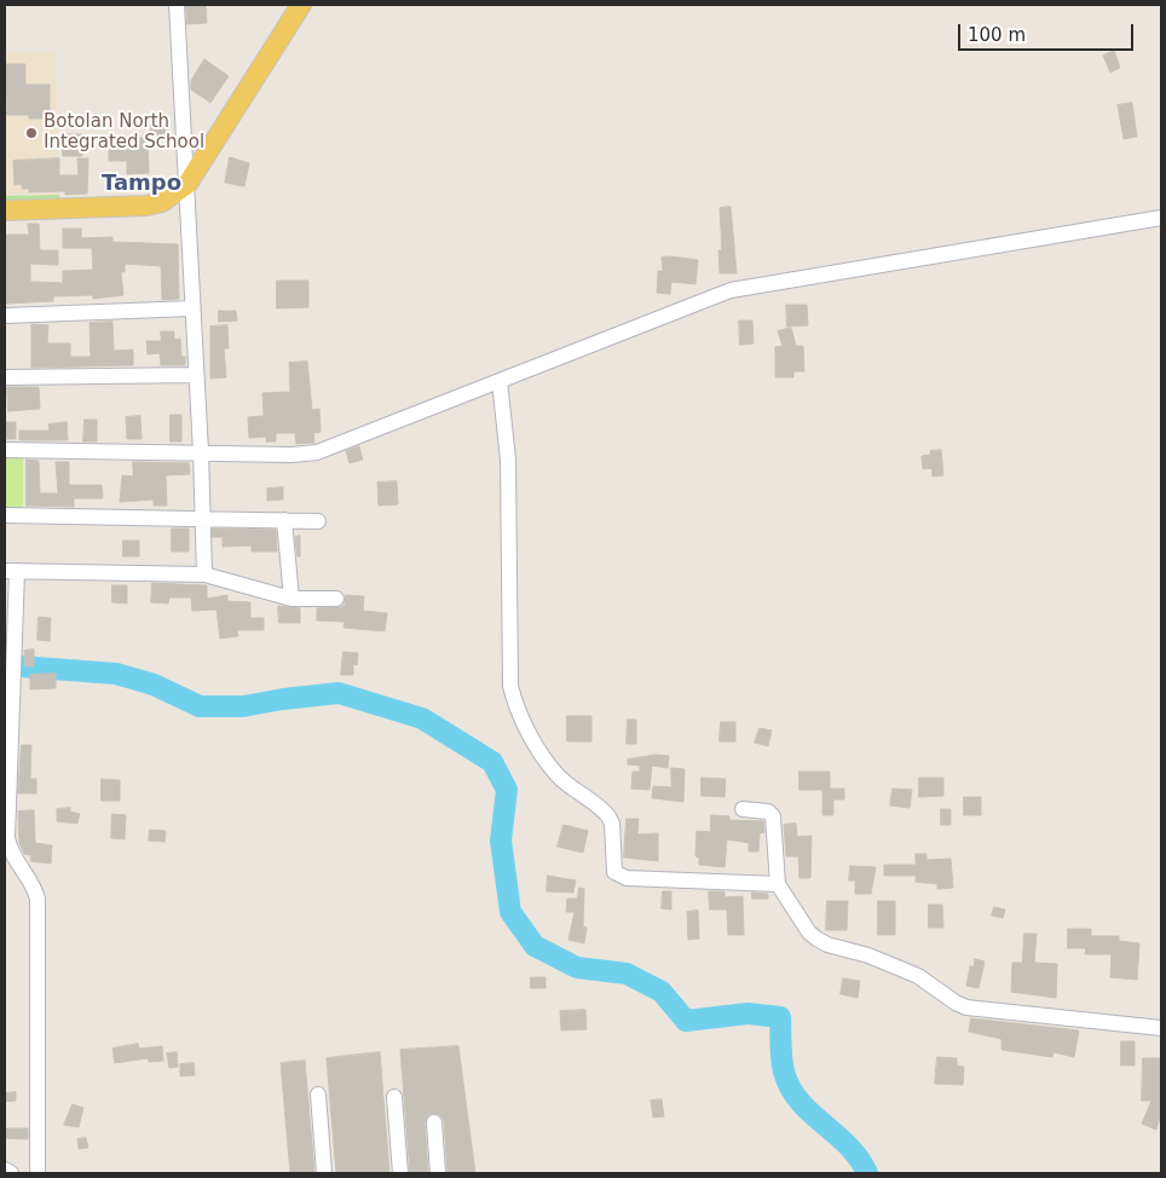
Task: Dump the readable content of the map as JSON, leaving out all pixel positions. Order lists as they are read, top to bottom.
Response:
{
  "districts": ["Tampo"],
  "places": ["Botolan North Integrated School"],
  "scale_bar": "100 m"
}
